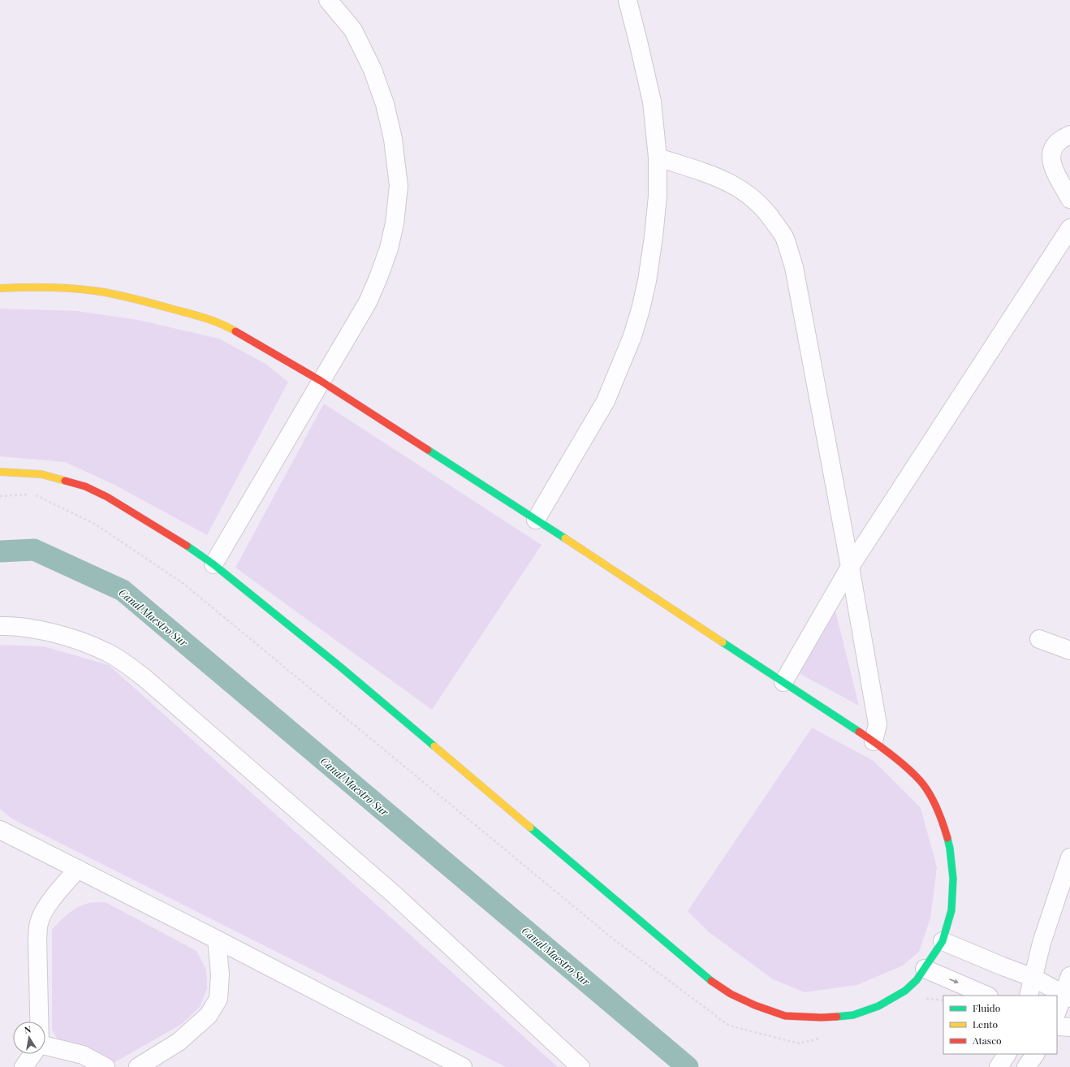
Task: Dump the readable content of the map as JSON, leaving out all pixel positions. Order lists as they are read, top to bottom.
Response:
{
  "water": ["Canal Maestro Sur"],
  "legend": ["Fluido", "Lento", "Atasco"],
  "north": "top"
}
